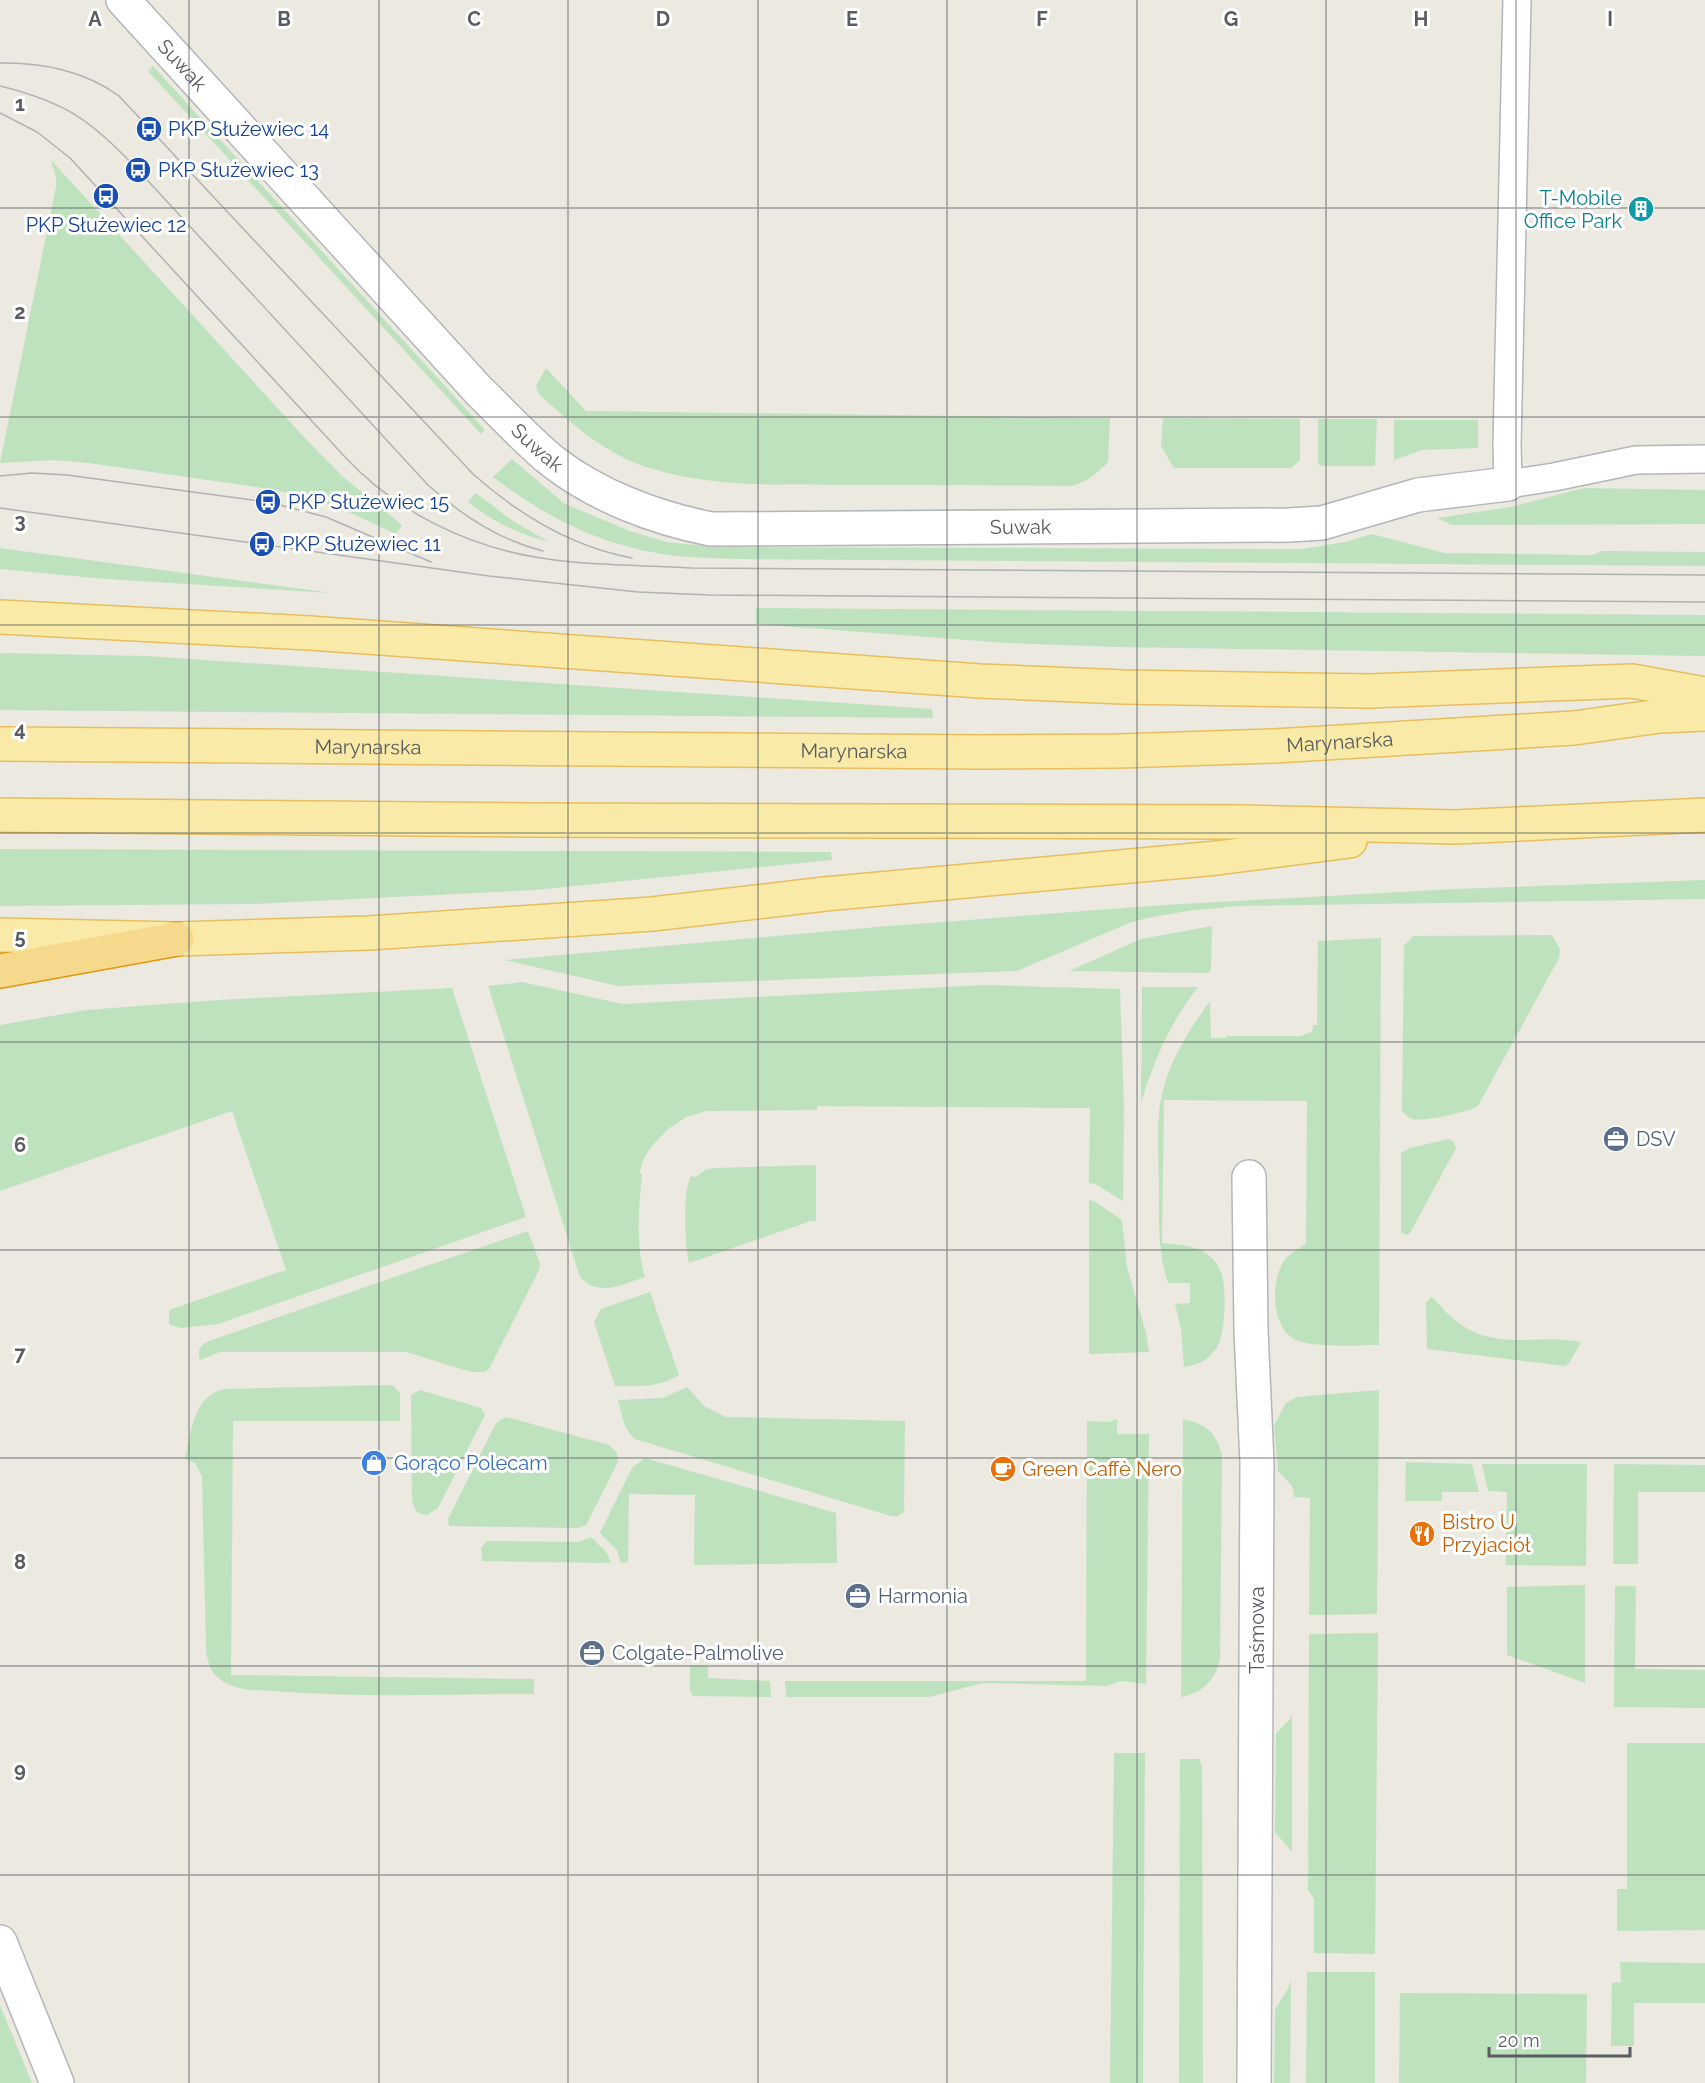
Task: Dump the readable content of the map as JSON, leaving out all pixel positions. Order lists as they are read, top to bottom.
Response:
{
  "streets": {
    "main road": ["Marynarska"],
    "street": ["Suwak", "Taśmowa"]
  },
  "places": {
    "bus stop": [
      "PKP Służewiec 14",
      "PKP Służewiec 13",
      "PKP Służewiec 12",
      "PKP Służewiec 15",
      "PKP Służewiec 11"
    ],
    "building": ["T-Mobile Office Park"],
    "office": ["DSV", "Harmonia", "Colgate-Palmolive"],
    "shop": ["Gorąco Polecam"],
    "cafe": ["Green Caffè Nero"],
    "restaurant": ["Bistro U Przyjaciół"]
  },
  "scale_bar": "20 m",
  "grid": {
    "columns": [
      "A",
      "B",
      "C",
      "D",
      "E",
      "F",
      "G",
      "H",
      "I"
    ],
    "rows": [
      "1",
      "2",
      "3",
      "4",
      "5",
      "6",
      "7",
      "8",
      "9"
    ]
  }
}
